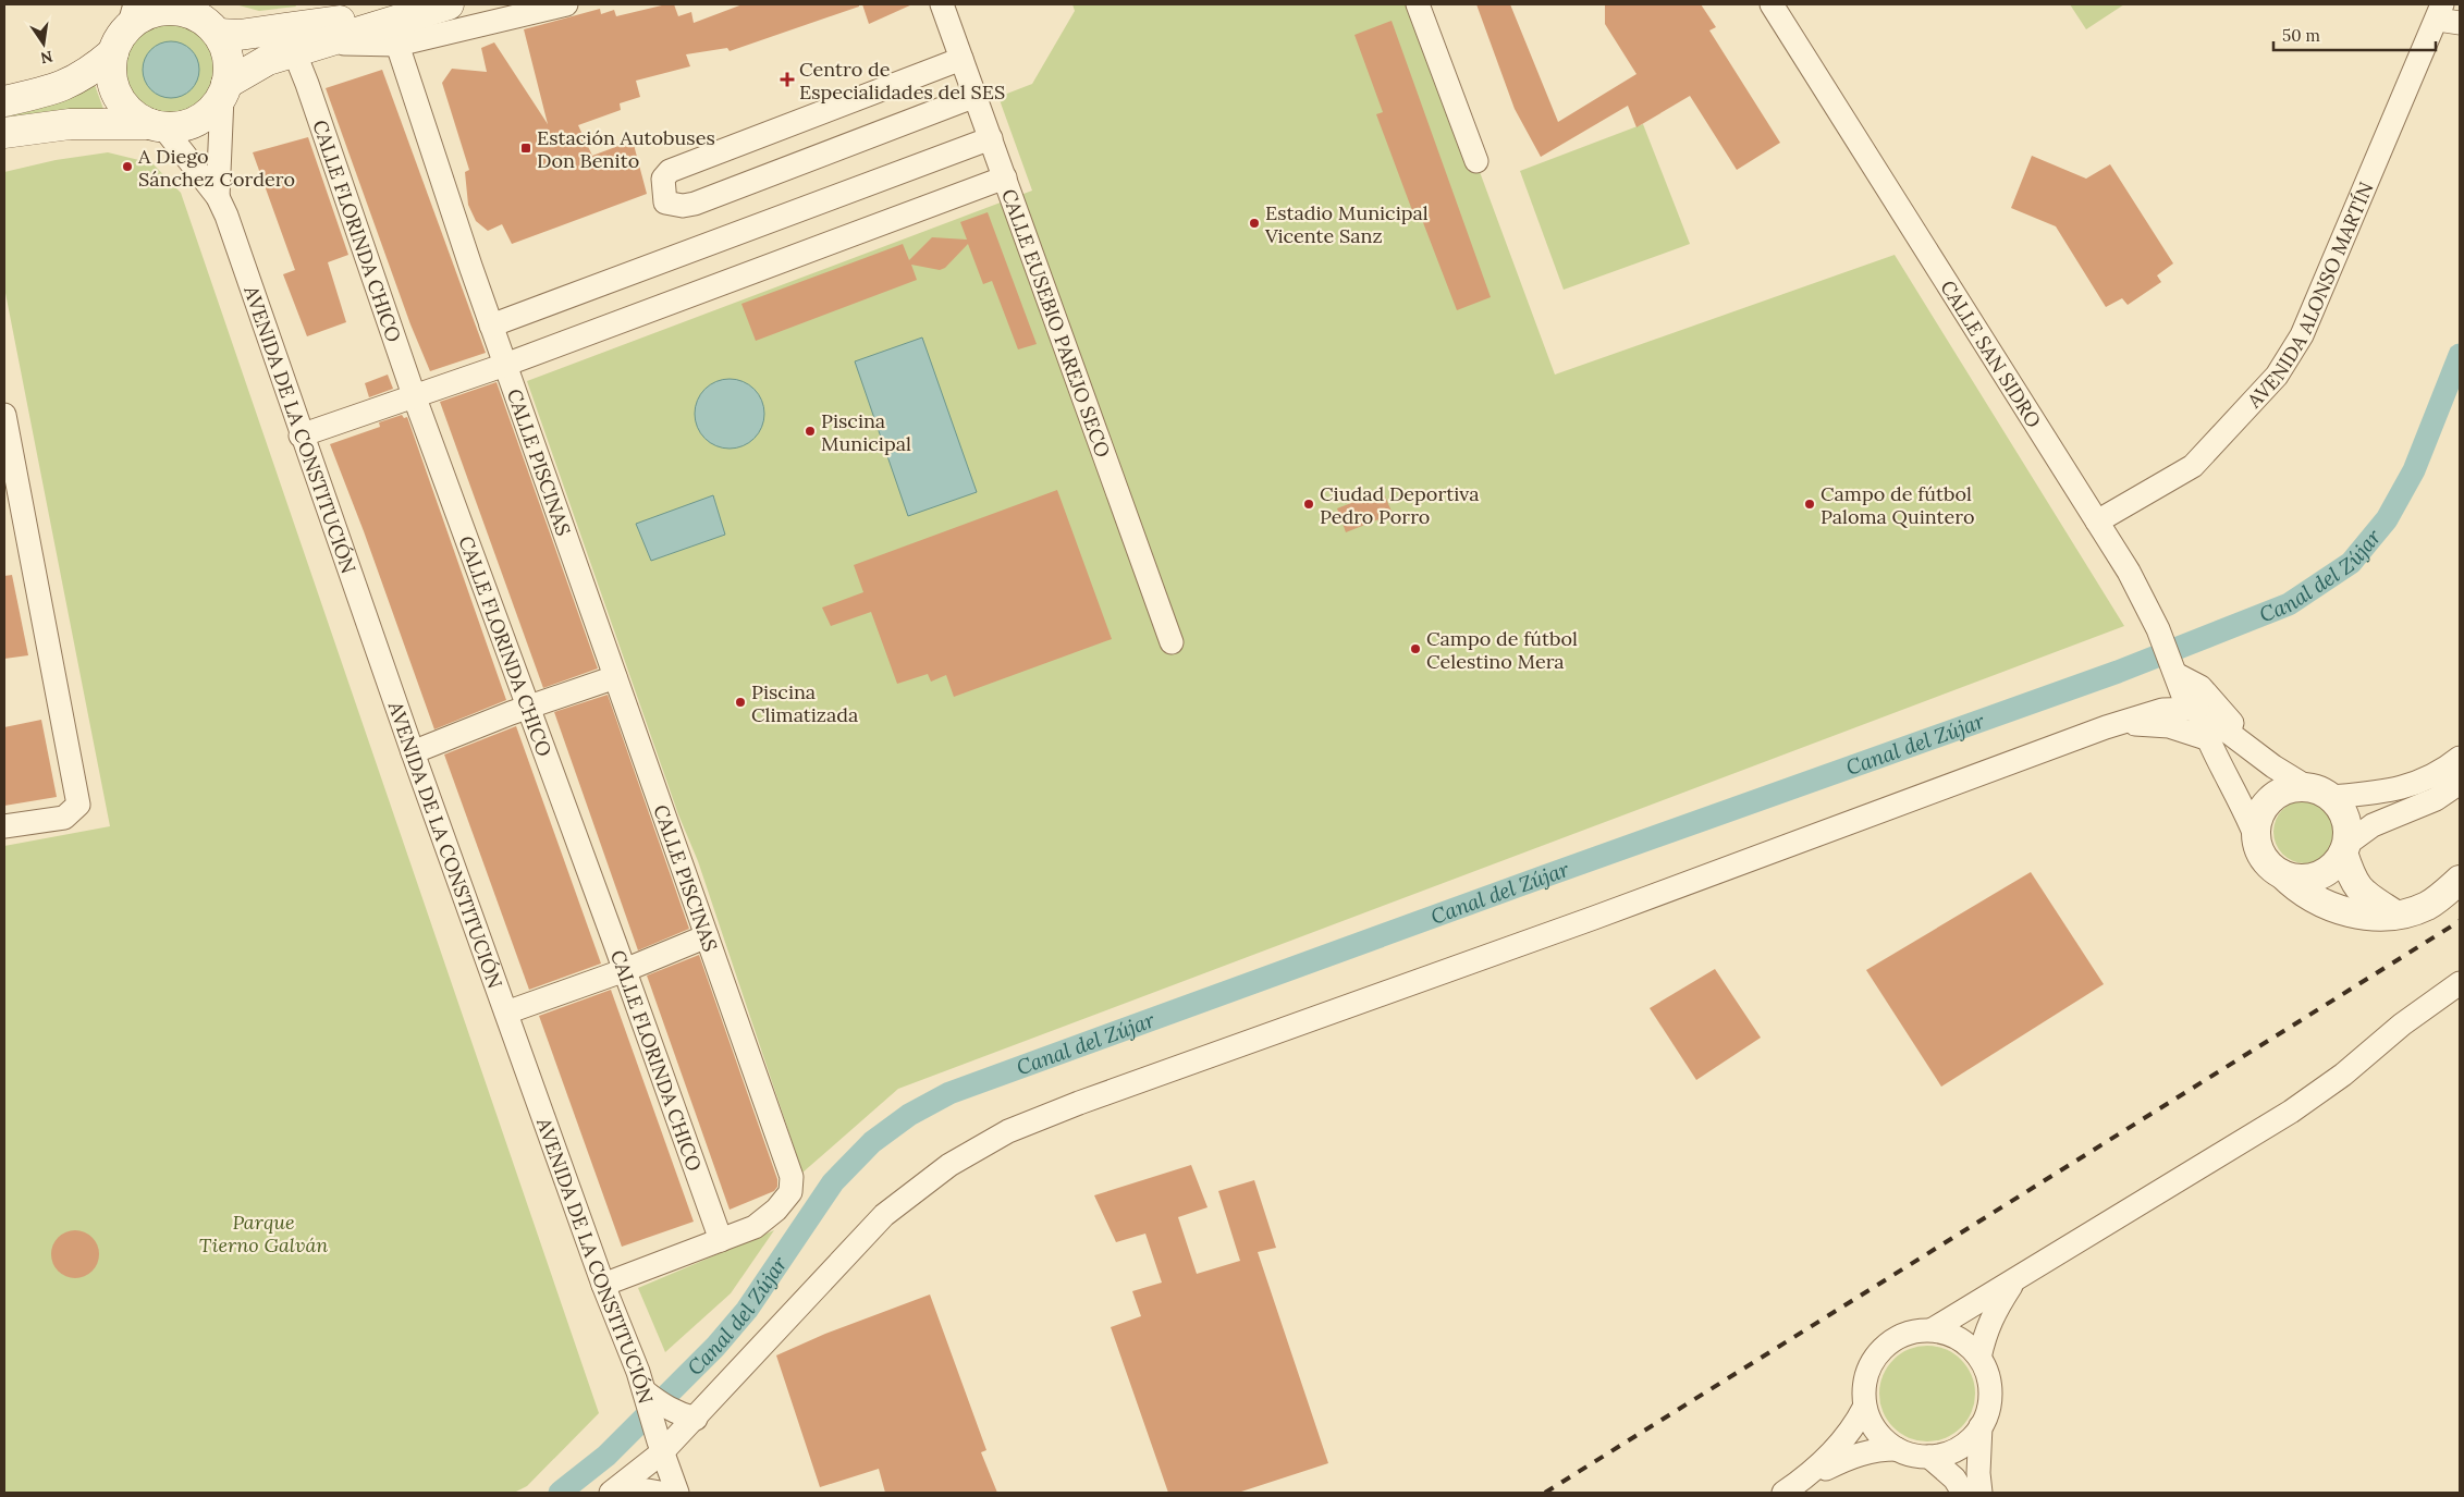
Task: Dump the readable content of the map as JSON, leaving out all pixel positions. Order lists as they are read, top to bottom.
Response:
{
  "streets": {
    "street": [
      "CALLE FLORINDA CHICO",
      "AVENIDA ALONSO MARTÍN",
      "CALLE EUSEBIO PAREJO SECO",
      "CALLE SAN SIDRO",
      "AVENIDA DE LA CONSTITUCIÓN",
      "CALLE PISCINAS"
    ]
  },
  "crossings": [
    ["CALLE FLORINDA CHICO", "CALLE PISCINAS"],
    ["AVENIDA ALONSO MARTÍN", "CALLE SAN SIDRO"],
    ["AVENIDA DE LA CONSTITUCIÓN", "CALLE PISCINAS"]
  ],
  "water": ["Canal del Zújar"],
  "parks": ["Parque Tierno Galván"],
  "places": {
    "health": ["Centro de Especialidades del SES"],
    "transit": ["Estación Autobuses Don Benito"],
    "other": [
      "A Diego Sánchez Cordero",
      "Estadio Municipal Vicente Sanz",
      "Piscina Municipal",
      "Ciudad Deportiva Pedro Porro",
      "Campo de fútbol Paloma Quintero",
      "Campo de fútbol Celestino Mera",
      "Piscina Climatizada"
    ]
  },
  "scale_bar": "50 m",
  "north": "bottom"
}
